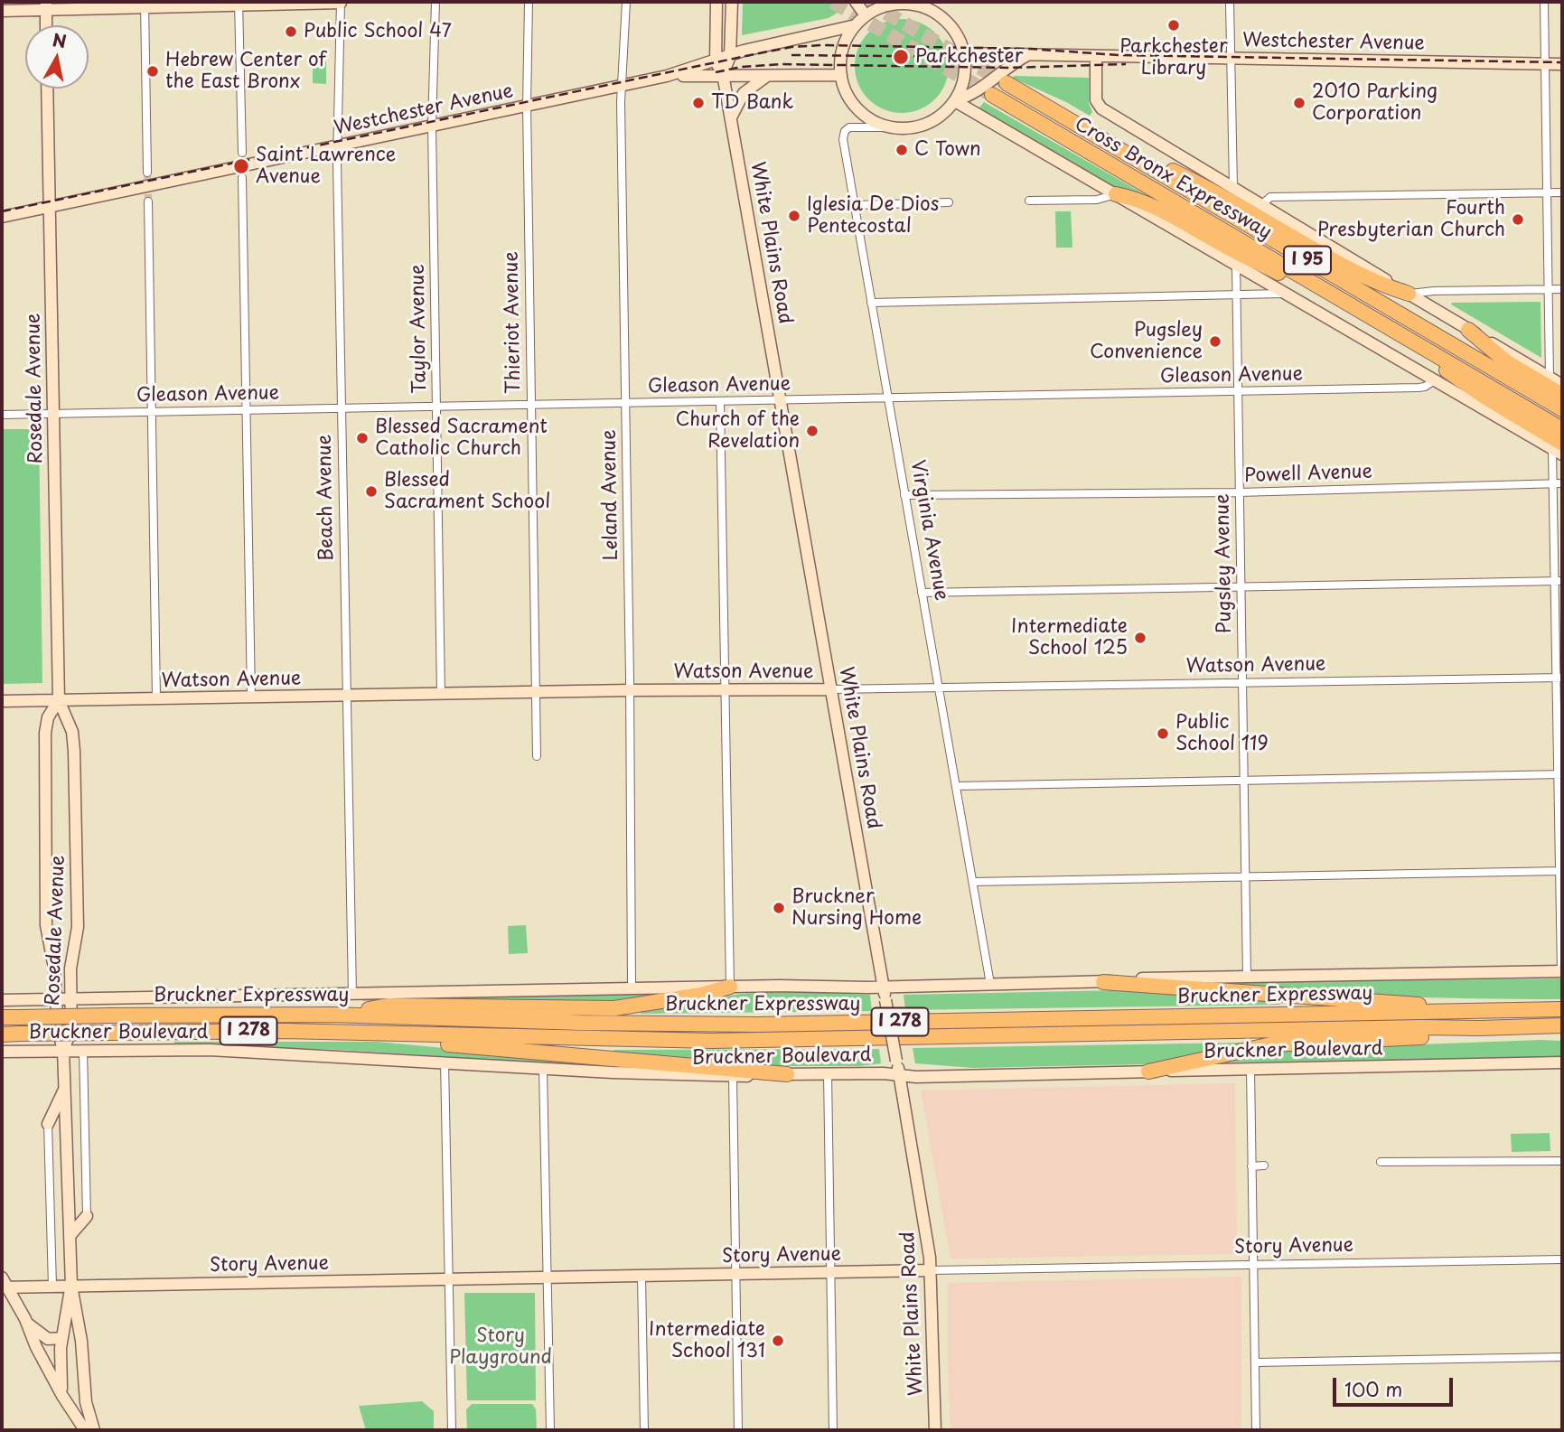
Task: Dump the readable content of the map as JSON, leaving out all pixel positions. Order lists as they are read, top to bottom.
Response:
{
  "streets": {
    "highway": [
      "Cross Bronx Expressway",
      "I 95",
      "Bruckner Expressway",
      "I 278"
    ],
    "main road": [
      "Westchester Avenue",
      "White Plains Road",
      "Rosedale Avenue",
      "Watson Avenue",
      "Bruckner Boulevard",
      "Story Avenue"
    ],
    "street": [
      "Thieriot Avenue",
      "Taylor Avenue",
      "Gleason Avenue",
      "Powell Avenue",
      "Leland Avenue",
      "Beach Avenue",
      "Virginia Avenue",
      "Pugsley Avenue"
    ]
  },
  "crossings": [
    ["Westchester Avenue", "White Plains Road"],
    ["Westchester Avenue", "Thieriot Avenue"],
    ["Westchester Avenue", "Taylor Avenue"],
    ["Westchester Avenue", "Rosedale Avenue"],
    ["Westchester Avenue", "Leland Avenue"],
    ["Westchester Avenue", "Beach Avenue"],
    ["Westchester Avenue", "Virginia Avenue"],
    ["White Plains Road", "Gleason Avenue"],
    ["White Plains Road", "Watson Avenue"],
    ["White Plains Road", "Bruckner Boulevard"],
    ["White Plains Road", "Story Avenue"],
    ["Thieriot Avenue", "Gleason Avenue"],
    ["Thieriot Avenue", "Watson Avenue"],
    ["Taylor Avenue", "Gleason Avenue"],
    ["Taylor Avenue", "Watson Avenue"],
    ["Gleason Avenue", "Rosedale Avenue"],
    ["Gleason Avenue", "Leland Avenue"],
    ["Gleason Avenue", "Beach Avenue"],
    ["Gleason Avenue", "Virginia Avenue"],
    ["Gleason Avenue", "Pugsley Avenue"],
    ["Rosedale Avenue", "Watson Avenue"],
    ["Rosedale Avenue", "Bruckner Boulevard"],
    ["Rosedale Avenue", "Story Avenue"],
    ["Powell Avenue", "Virginia Avenue"],
    ["Powell Avenue", "Pugsley Avenue"],
    ["Leland Avenue", "Watson Avenue"],
    ["Leland Avenue", "Bruckner Boulevard"],
    ["Beach Avenue", "Watson Avenue"],
    ["Beach Avenue", "Bruckner Boulevard"],
    ["Virginia Avenue", "Watson Avenue"],
    ["Virginia Avenue", "Bruckner Boulevard"],
    ["Pugsley Avenue", "Watson Avenue"],
    ["Pugsley Avenue", "Bruckner Boulevard"]
  ],
  "parks": ["Story Playground"],
  "places": [
    "Parkchester Library",
    "Public School 47",
    "Parkchester",
    "Hebrew Center of the East Bronx",
    "TD Bank",
    "2010 Parking Corporation",
    "C Town",
    "Saint Lawrence Avenue",
    "Iglesia De Dios Pentecostal",
    "Fourth Presbyterian Church",
    "Pugsley Convenience",
    "Church of the Revelation",
    "Blessed Sacrament Catholic Church",
    "Blessed Sacrament School",
    "Intermediate School 125",
    "Public School 119",
    "Bruckner Nursing Home",
    "Intermediate School 131"
  ],
  "scale_bar": "100 m",
  "north": "top"
}
